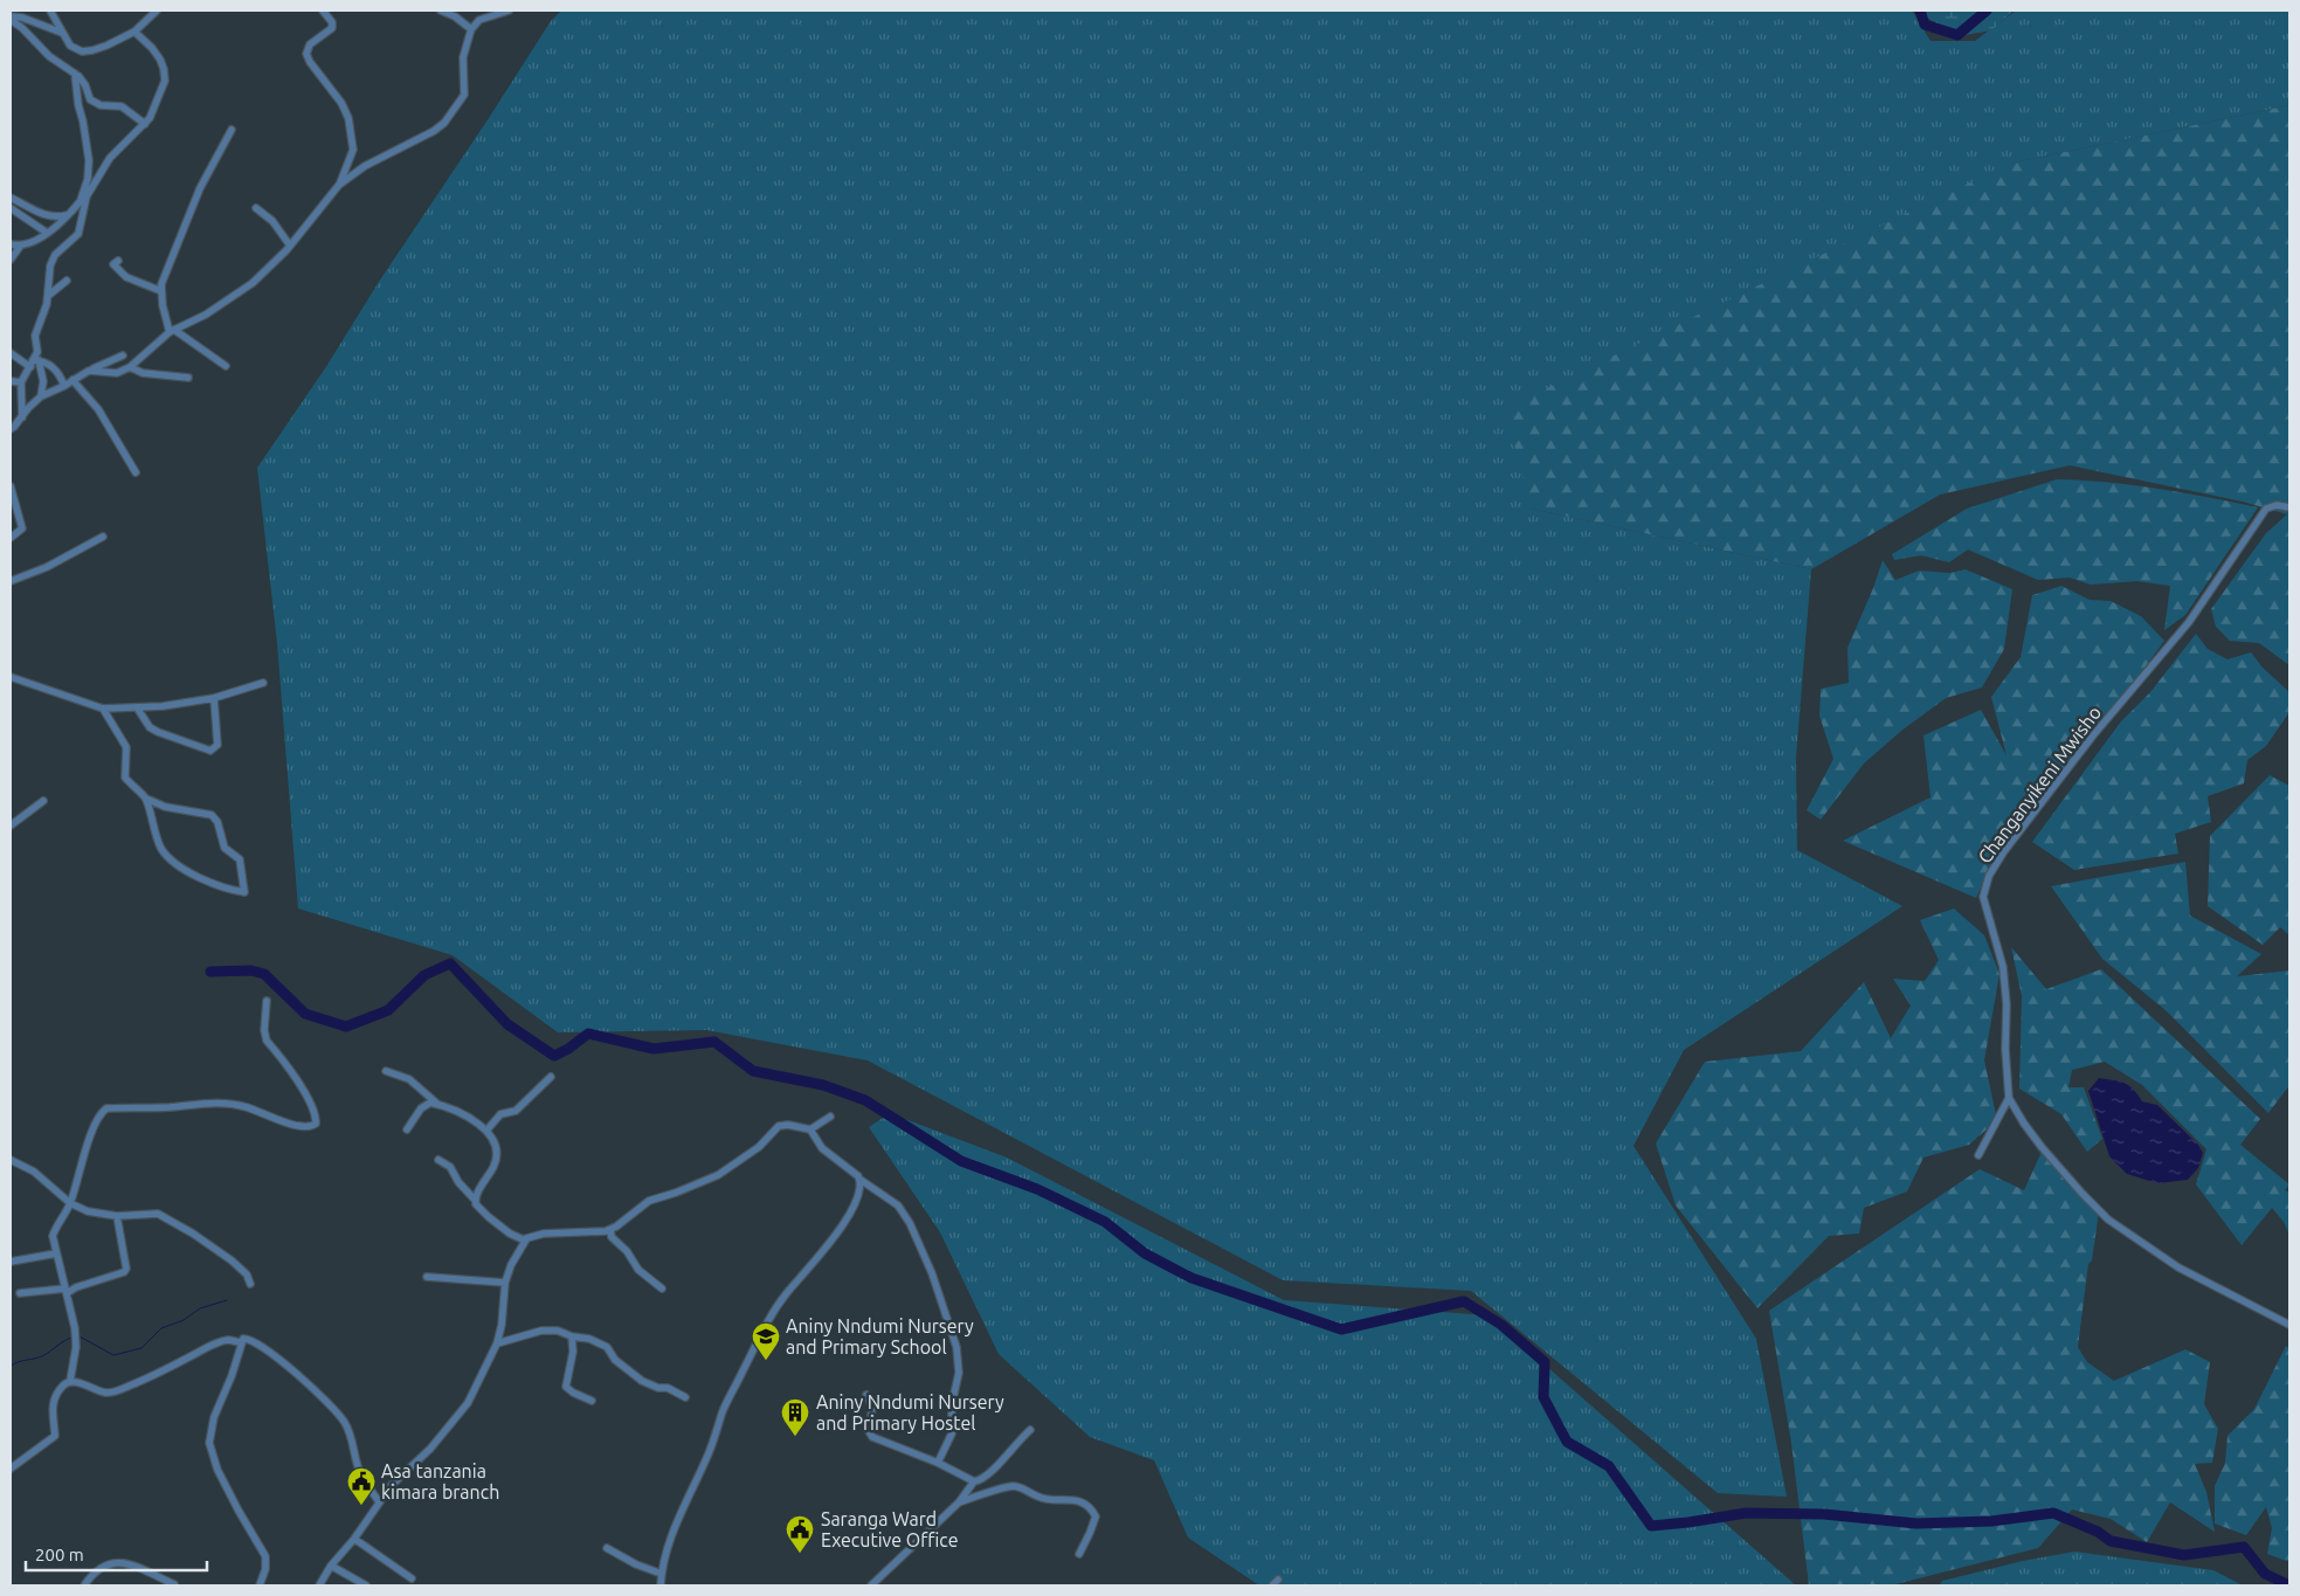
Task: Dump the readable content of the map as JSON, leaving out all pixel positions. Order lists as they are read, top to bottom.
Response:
{
  "streets": {
    "street": ["Changanyikeni Mwisho"]
  },
  "places": {
    "school or university": ["Aniny Nndumi Nursery and Primary School"],
    "building": ["Aniny Nndumi Nursery and Primary Hostel"],
    "public building": ["Asa tanzania kimara branch", "Saranga Ward Executive Office"]
  },
  "scale_bar": "200 m"
}
